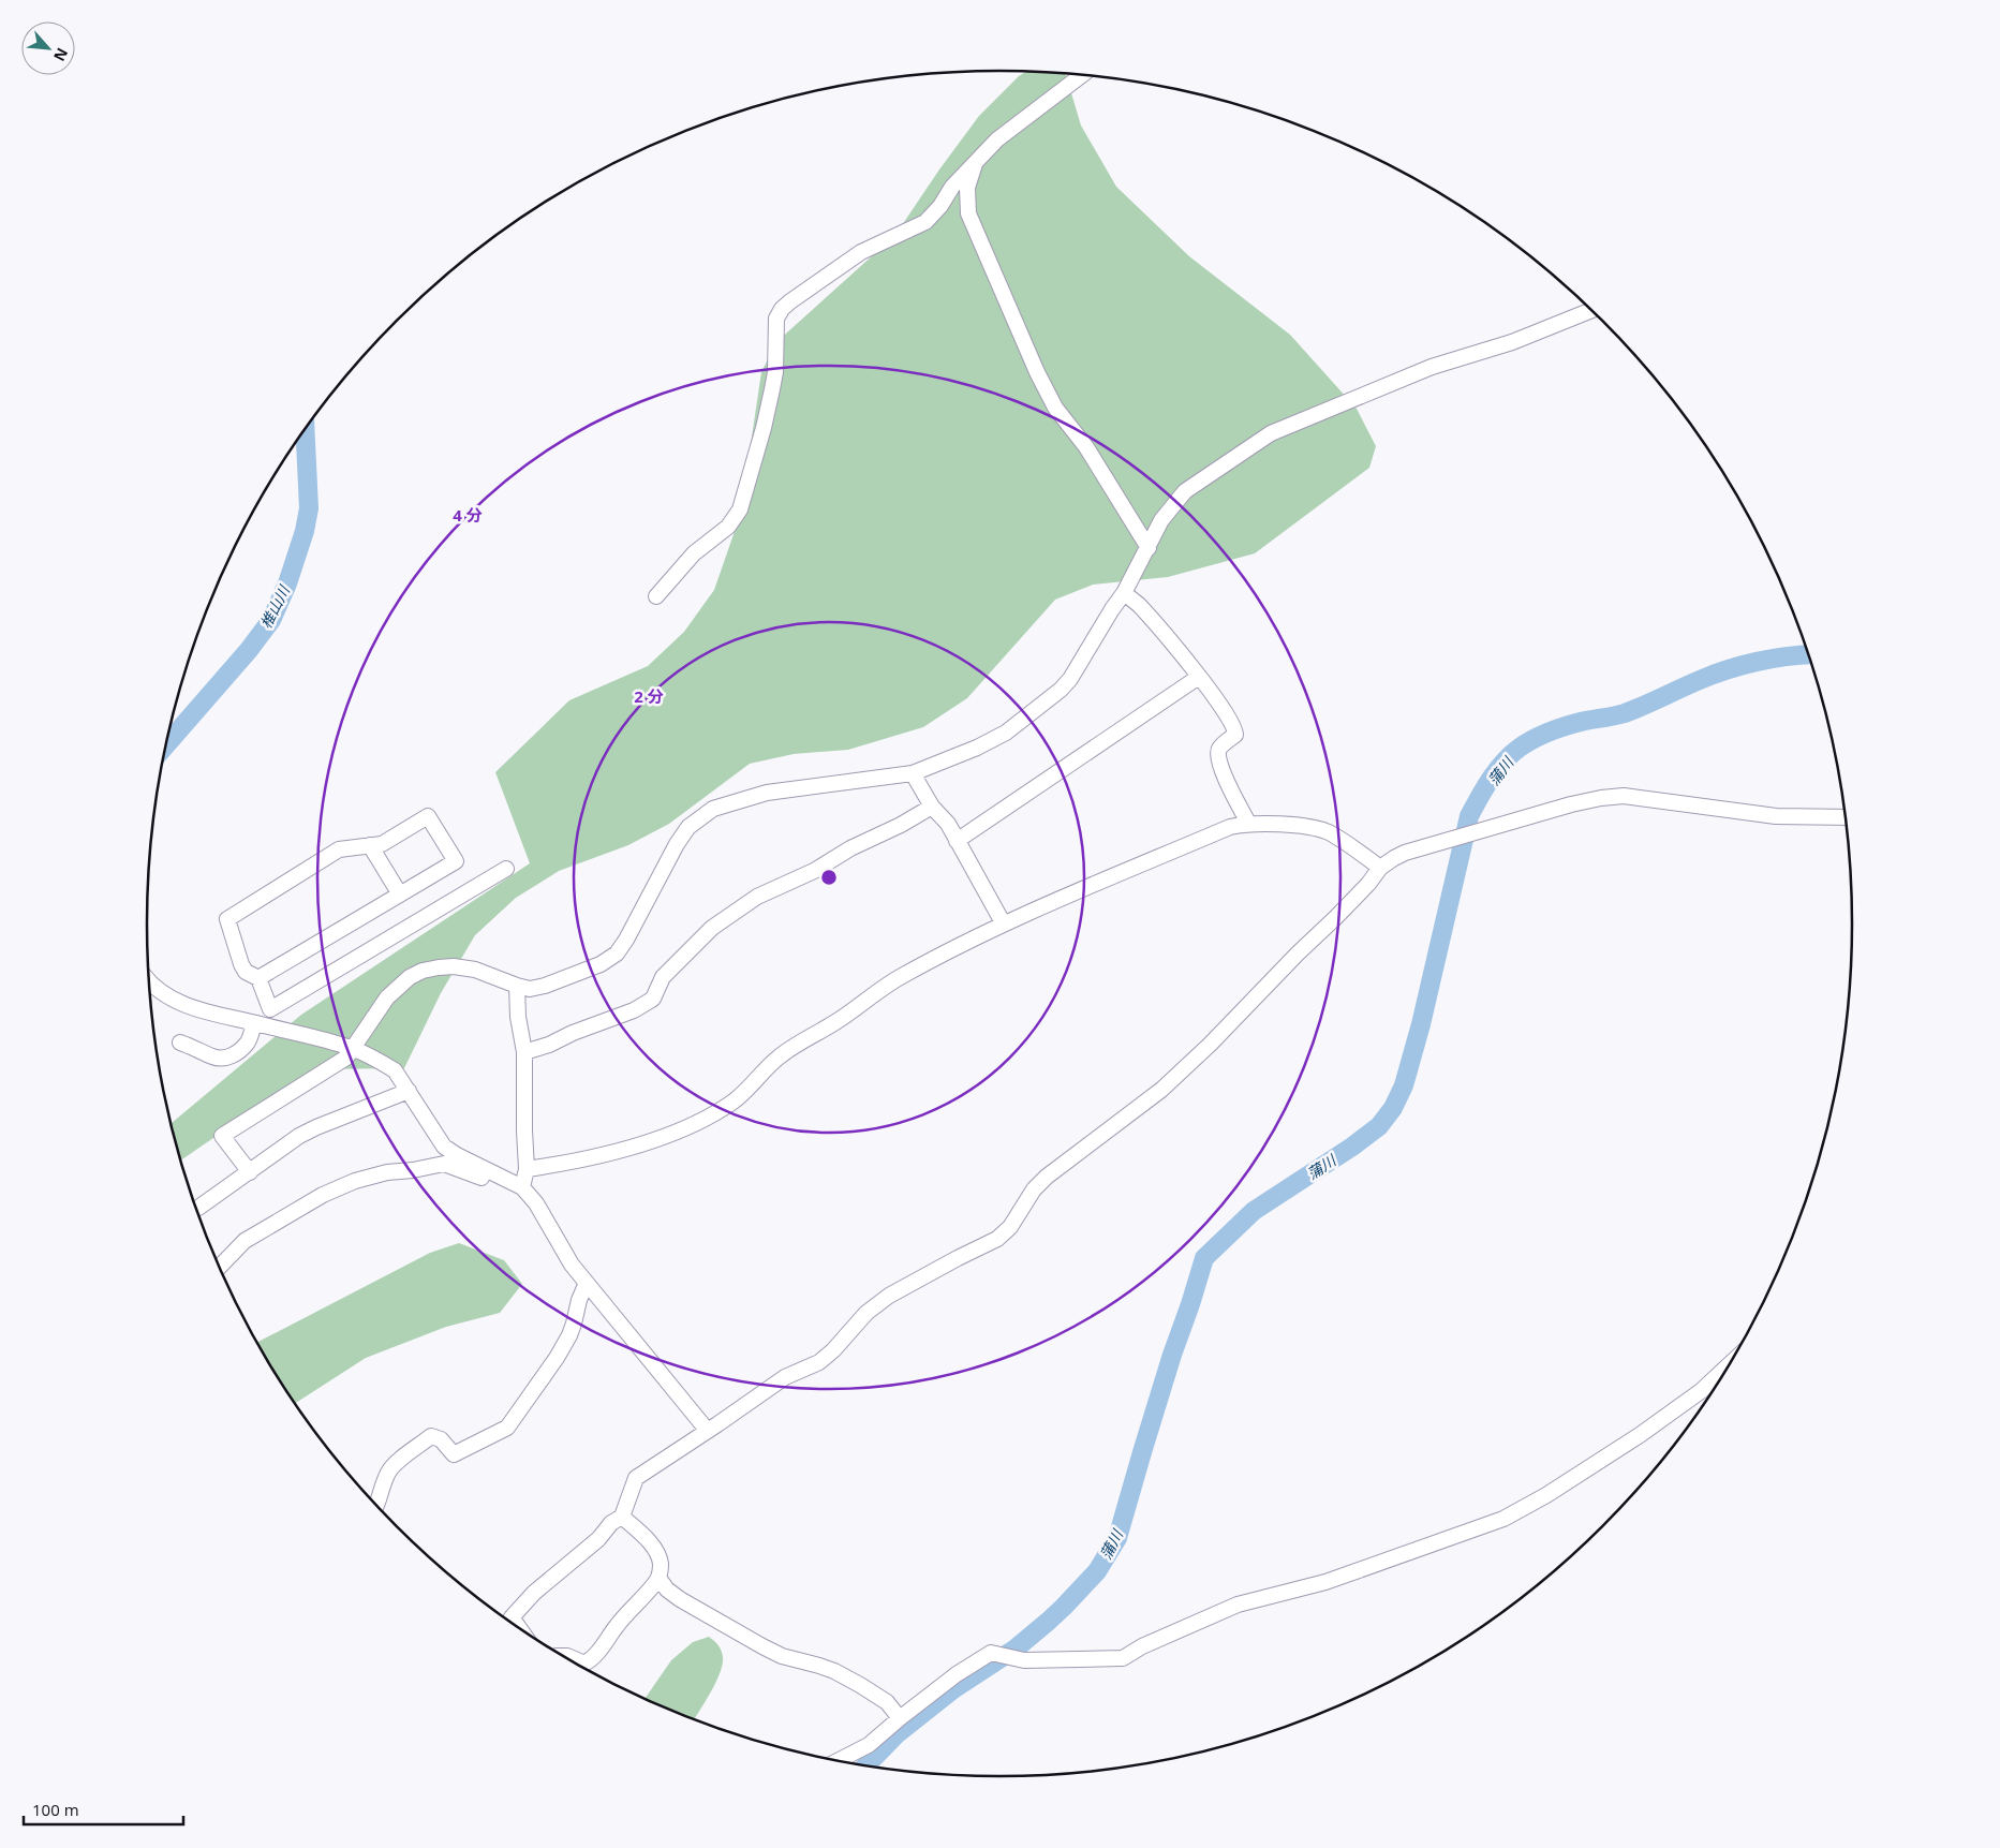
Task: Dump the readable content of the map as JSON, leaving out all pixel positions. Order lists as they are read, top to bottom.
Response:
{
  "water": ["椎山川", "蒲川"],
  "scale_bar": "100 m",
  "north": "bottom right",
  "rings": ["4 分", "2 分"]
}
